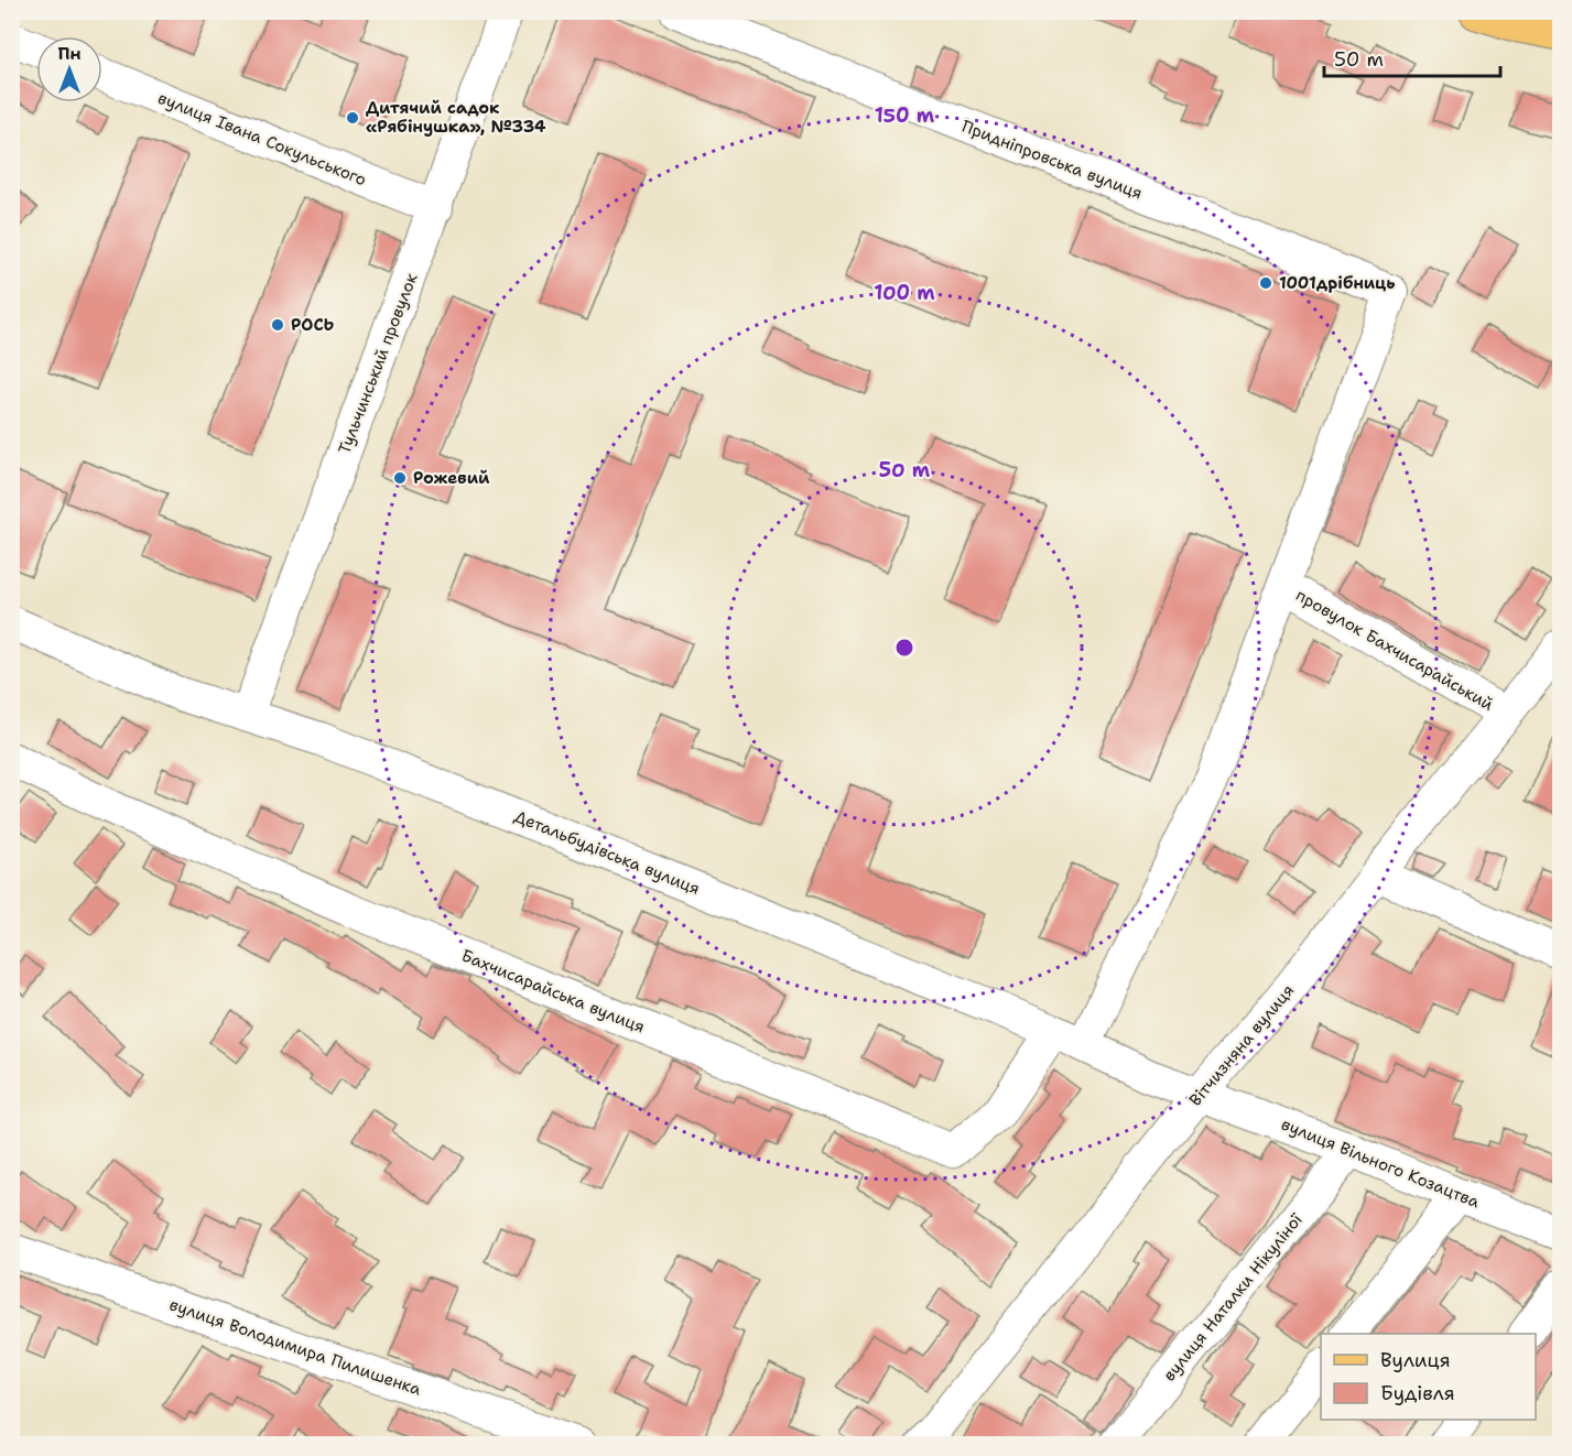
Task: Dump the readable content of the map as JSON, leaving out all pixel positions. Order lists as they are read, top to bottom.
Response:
{
  "streets": {
    "street": [
      "вулиця Івана Сокульського",
      "Придніпровська вулиця",
      "Тульчинський провулок",
      "провулок Бахчисарайський",
      "Детальбудівська вулиця",
      "Бахчисарайська вулиця",
      "Вітчизняна вулиця",
      "вулиця Вільного Козацтва",
      "вулиця Наталки Нікуліної",
      "вулиця Володимира Пилишенка"
    ]
  },
  "crossings": [
    ["вулиця Івана Сокульського", "Тульчинський провулок"],
    ["Придніпровська вулиця", "провулок Бахчисарайський"],
    ["Тульчинський провулок", "Детальбудівська вулиця"],
    ["провулок Бахчисарайський", "Вітчизняна вулиця"],
    ["Детальбудівська вулиця", "Бахчисарайська вулиця"],
    ["Детальбудівська вулиця", "Вітчизняна вулиця"],
    ["Детальбудівська вулиця", "вулиця Вільного Козацтва"],
    ["Вітчизняна вулиця", "вулиця Вільного Козацтва"],
    ["вулиця Вільного Козацтва", "вулиця Наталки Нікуліної"]
  ],
  "places": [
    "Дитячий садок «Рябінушка», №334",
    "1001дрібниць",
    "РОСЬ",
    "Рожевий"
  ],
  "legend": ["Вулиця", "Будівля"],
  "scale_bar": "50 m",
  "north": "top",
  "rings": ["150 m", "100 m", "50 m"]
}
